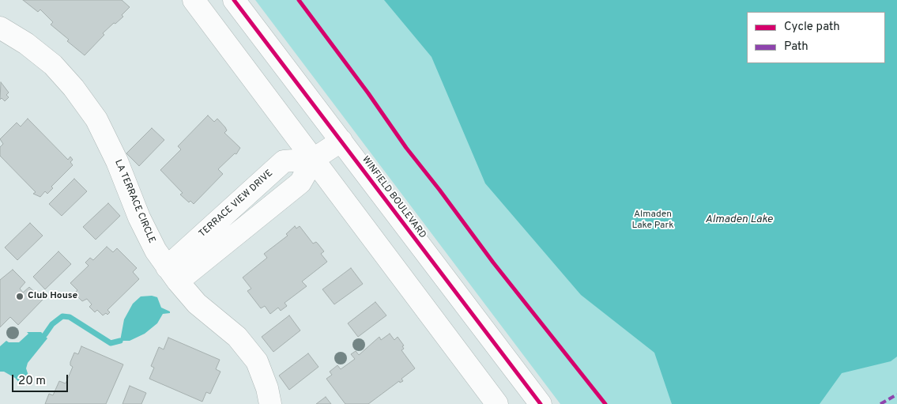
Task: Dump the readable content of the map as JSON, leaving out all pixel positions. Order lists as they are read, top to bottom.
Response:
{
  "streets": {
    "street": ["WINFIELD BOULEVARD", "LA TERRACE CIRCLE", "TERRACE VIEW DRIVE"]
  },
  "crossings": [
    ["WINFIELD BOULEVARD", "TERRACE VIEW DRIVE"],
    ["LA TERRACE CIRCLE", "TERRACE VIEW DRIVE"]
  ],
  "water": ["Almaden Lake"],
  "parks": ["Almaden Lake Park"],
  "places": ["Club House"],
  "legend": ["Cycle path", "Path"],
  "scale_bar": "20 m"
}
